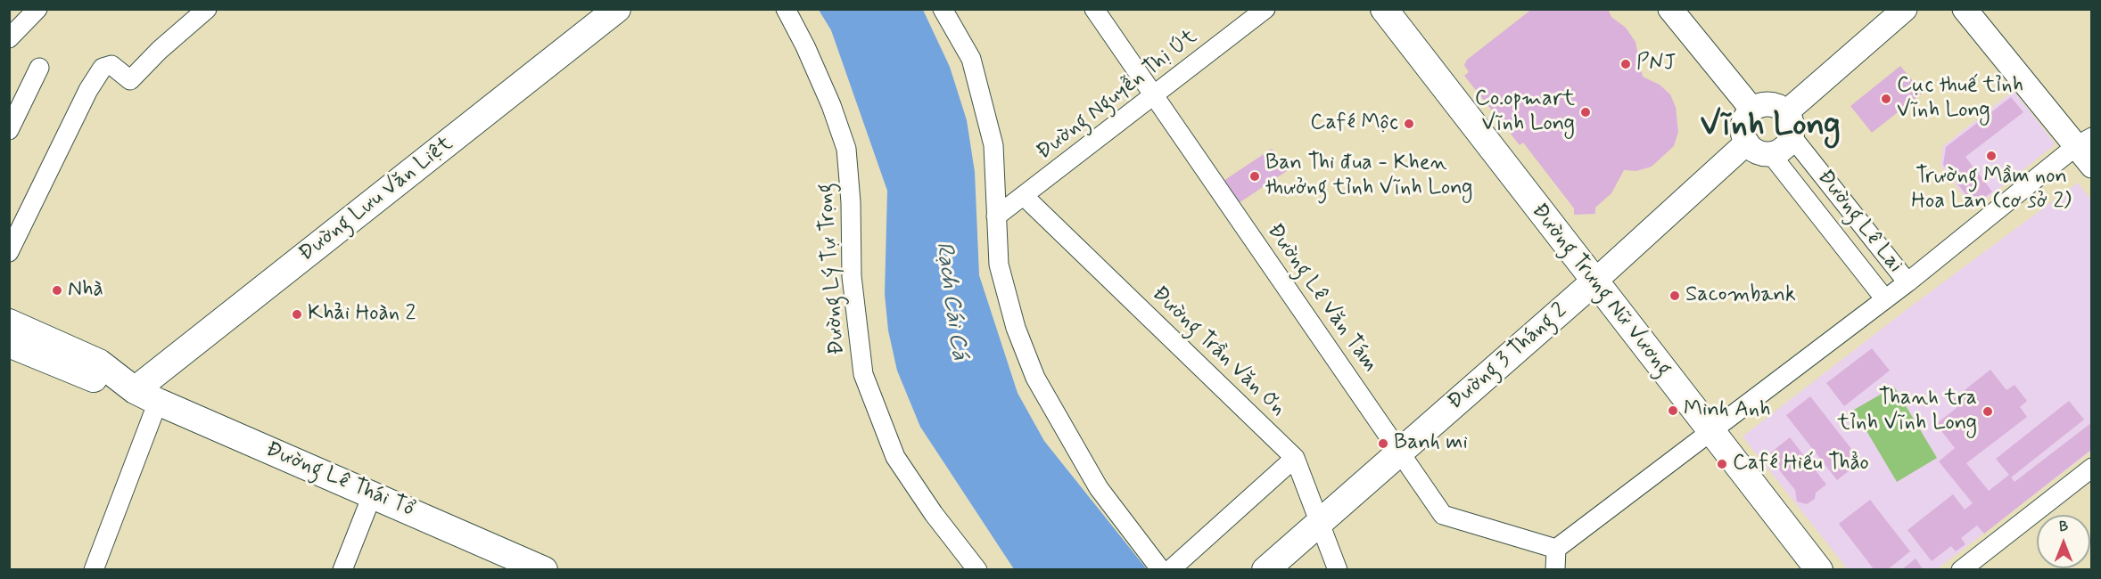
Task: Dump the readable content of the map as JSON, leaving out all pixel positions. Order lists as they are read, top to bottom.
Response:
{
  "streets": {
    "main road": [
      "Đường Lưu Văn Liệt",
      "Đường Trưng Nữ Vương",
      "Đường 3 Tháng 2",
      "Đường Lê Thái Tổ"
    ],
    "street": [
      "Đường Nguyễn Thị Út",
      "Đường Lê Lai",
      "Đường Lý Tự Trọng",
      "Đường Lê Văn Tám",
      "Đường Trần Văn Ơn"
    ]
  },
  "crossings": [
    ["Đường Nguyễn Thị Út", "Đường Lê Văn Tám"],
    ["Đường Nguyễn Thị Út", "Đường Trần Văn Ơn"],
    ["Đường Lưu Văn Liệt", "Đường Lê Thái Tổ"],
    ["Đường Lê Lai", "Đường 3 Tháng 2"],
    ["Đường Trưng Nữ Vương", "Đường 3 Tháng 2"],
    ["Đường Lê Văn Tám", "Đường 3 Tháng 2"],
    ["Đường Trần Văn Ơn", "Đường 3 Tháng 2"]
  ],
  "districts": ["Vĩnh Long"],
  "water": ["Rạch Cái Cá"],
  "places": [
    "PNJ",
    "Cục thuế tỉnh Vĩnh Long",
    "Co.opmart Vĩnh Long",
    "Café Mộc",
    "Trường Mầm non Hoa Lan (cơ sở 2)",
    "Ban Thi đua - Khen thưởng tỉnh Vĩnh Long",
    "Nhà",
    "Sacombank",
    "Khải Hoàn 2",
    "Minh Anh",
    "Thanh tra tỉnh Vĩnh Long",
    "Banh mi",
    "Café Hiếu Thẳo"
  ],
  "north": "top"
}
